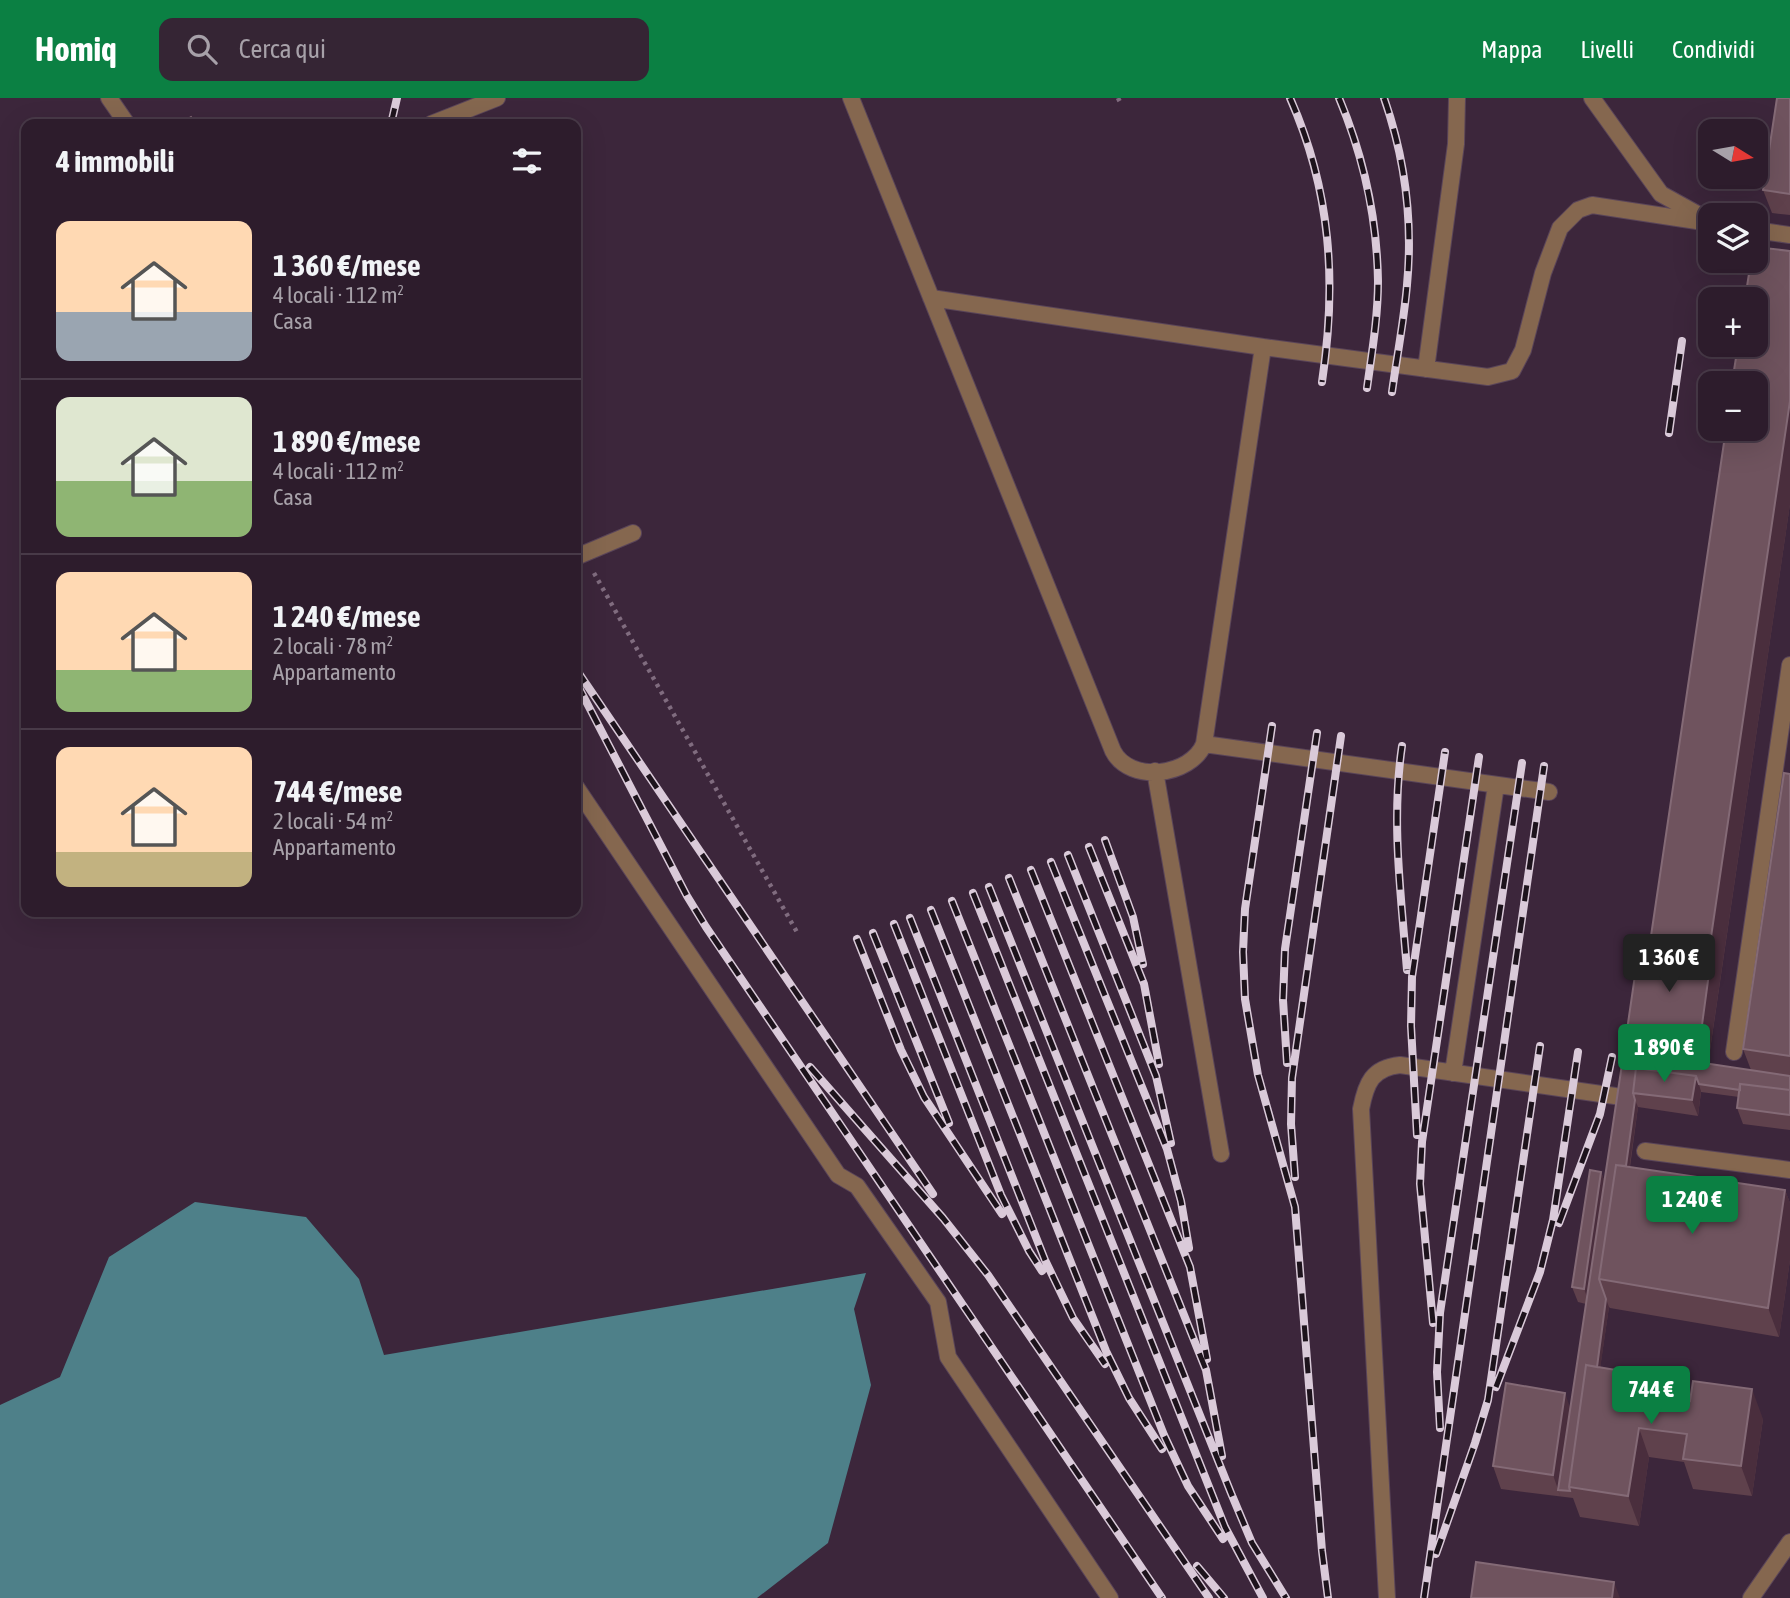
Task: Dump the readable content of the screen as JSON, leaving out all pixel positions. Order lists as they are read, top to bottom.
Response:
{
  "north": "right",
  "page": {
    "header": "Homiq",
    "search": "Cerca qui",
    "nav": ["Mappa", "Livelli", "Condividi"],
    "map_buttons": ["+", "−"],
    "heading": "4 immobili",
    "list": [
      {
        "name": "1 360 €/mese",
        "note": "4 locali · 112 m² · Casa"
      },
      {
        "name": "1 890 €/mese",
        "note": "4 locali · 112 m² · Casa"
      },
      {
        "name": "1 240 €/mese",
        "note": "2 locali · 78 m² · Appartamento"
      },
      {
        "name": "744 €/mese",
        "note": "2 locali · 54 m² · Appartamento"
      }
    ],
    "price": [
      "1 360 €",
      "1 890 €",
      "1 240 €",
      "744 €"
    ]
  }
}
